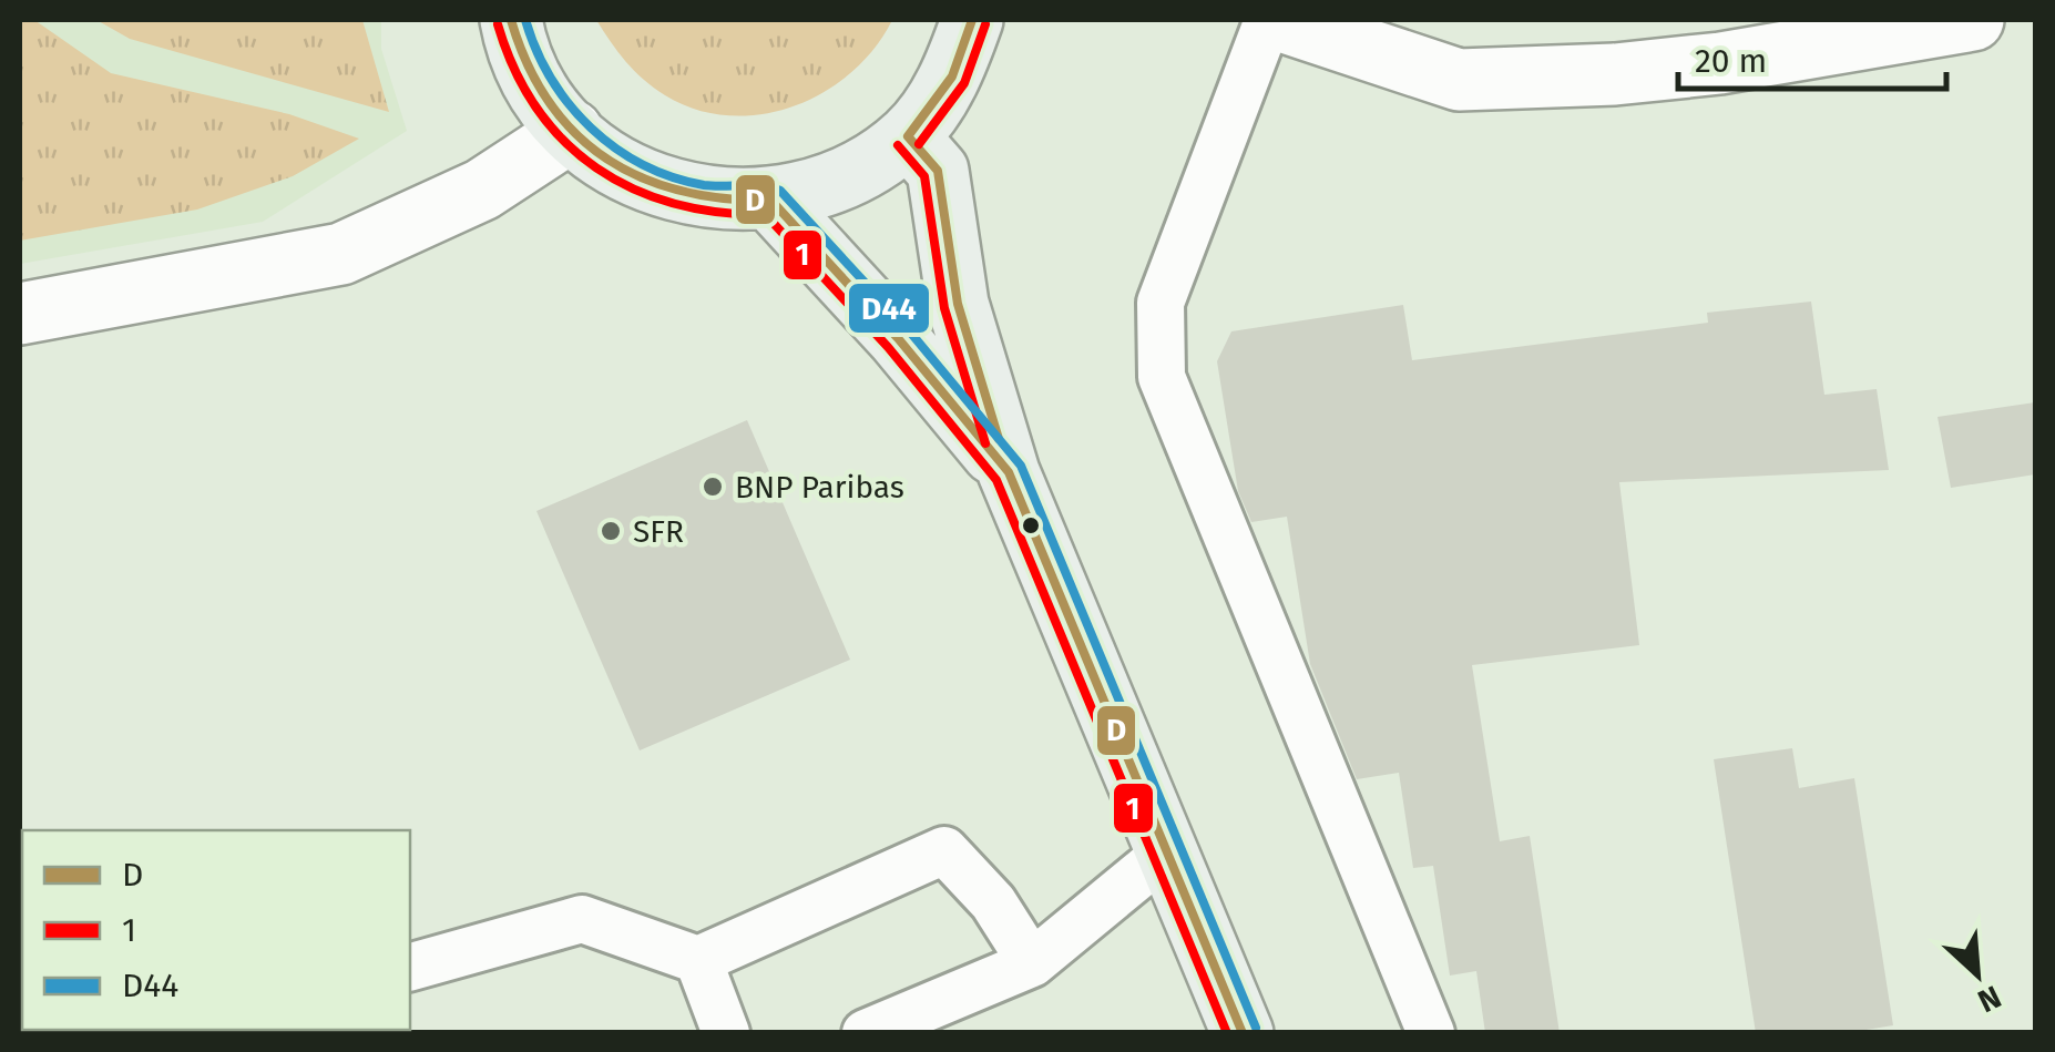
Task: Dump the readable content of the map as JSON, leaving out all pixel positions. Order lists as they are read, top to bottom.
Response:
{
  "places": ["BNP Paribas", "SFR"],
  "lines": ["transit line D", "transit line D44", "transit line 1"],
  "legend": ["D", "1", "D44"],
  "scale_bar": "20 m",
  "north": "bottom right"
}
